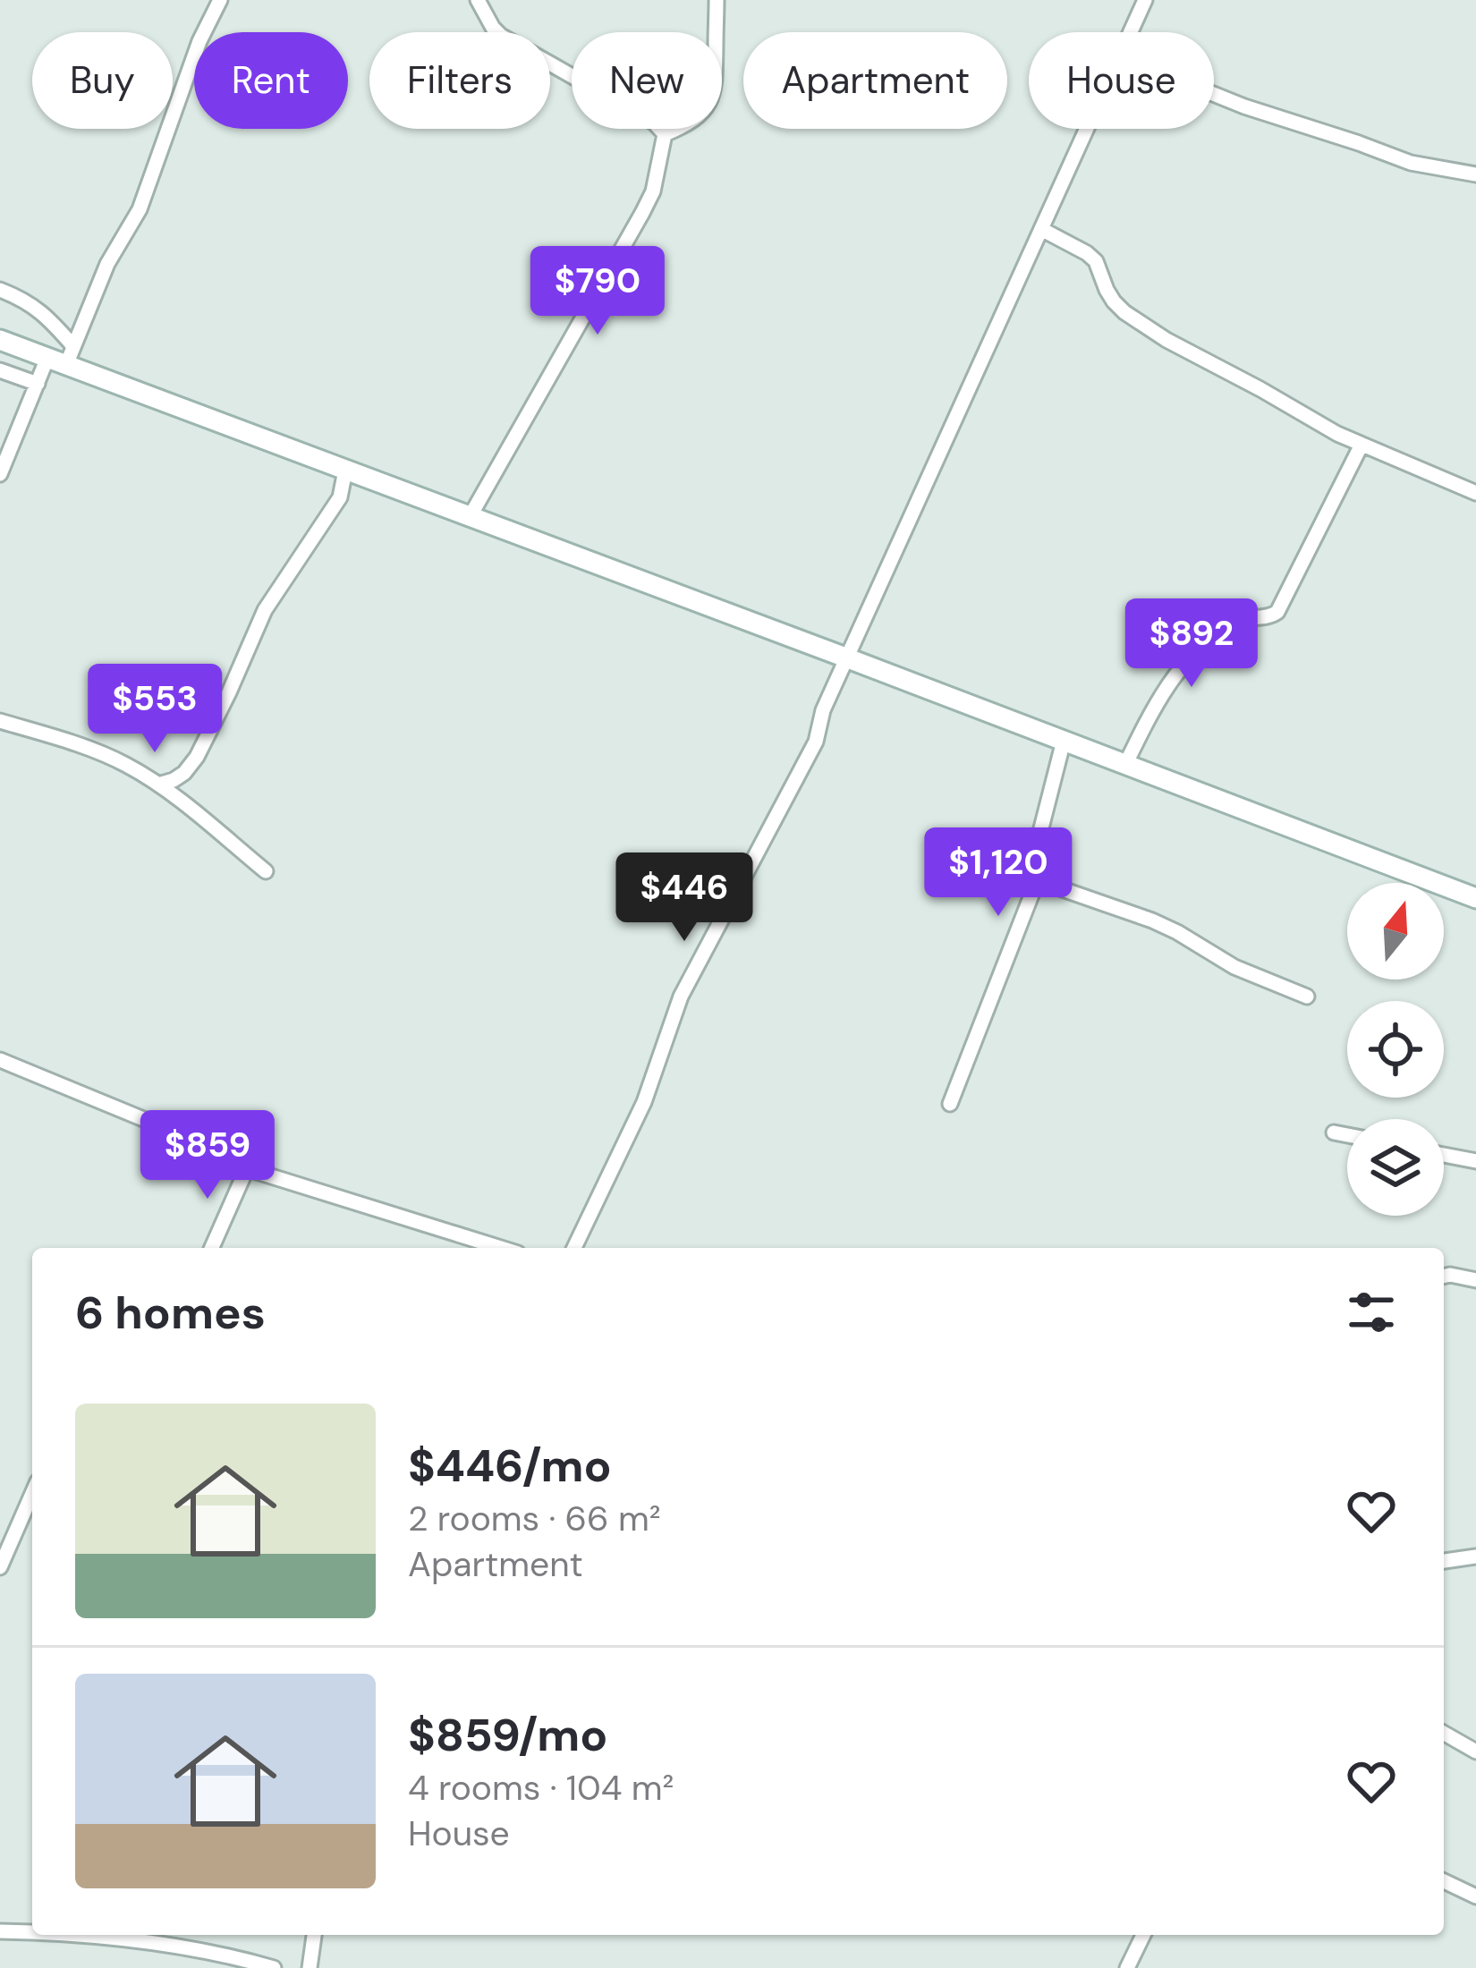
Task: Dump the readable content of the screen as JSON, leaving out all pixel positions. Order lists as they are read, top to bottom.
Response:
{
  "north": "top",
  "page": {
    "chip": [
      "Buy",
      "Rent",
      "Filters",
      "New",
      "Apartment",
      "House"
    ],
    "price": [
      "$790",
      "$892",
      "$553",
      "$1,120",
      "$446",
      "$859"
    ],
    "heading": "6 homes",
    "list": [
      {
        "name": "$446/mo",
        "note": "2 rooms · 66 m² · Apartment"
      },
      {
        "name": "$859/mo",
        "note": "4 rooms · 104 m² · House"
      }
    ]
  }
}
